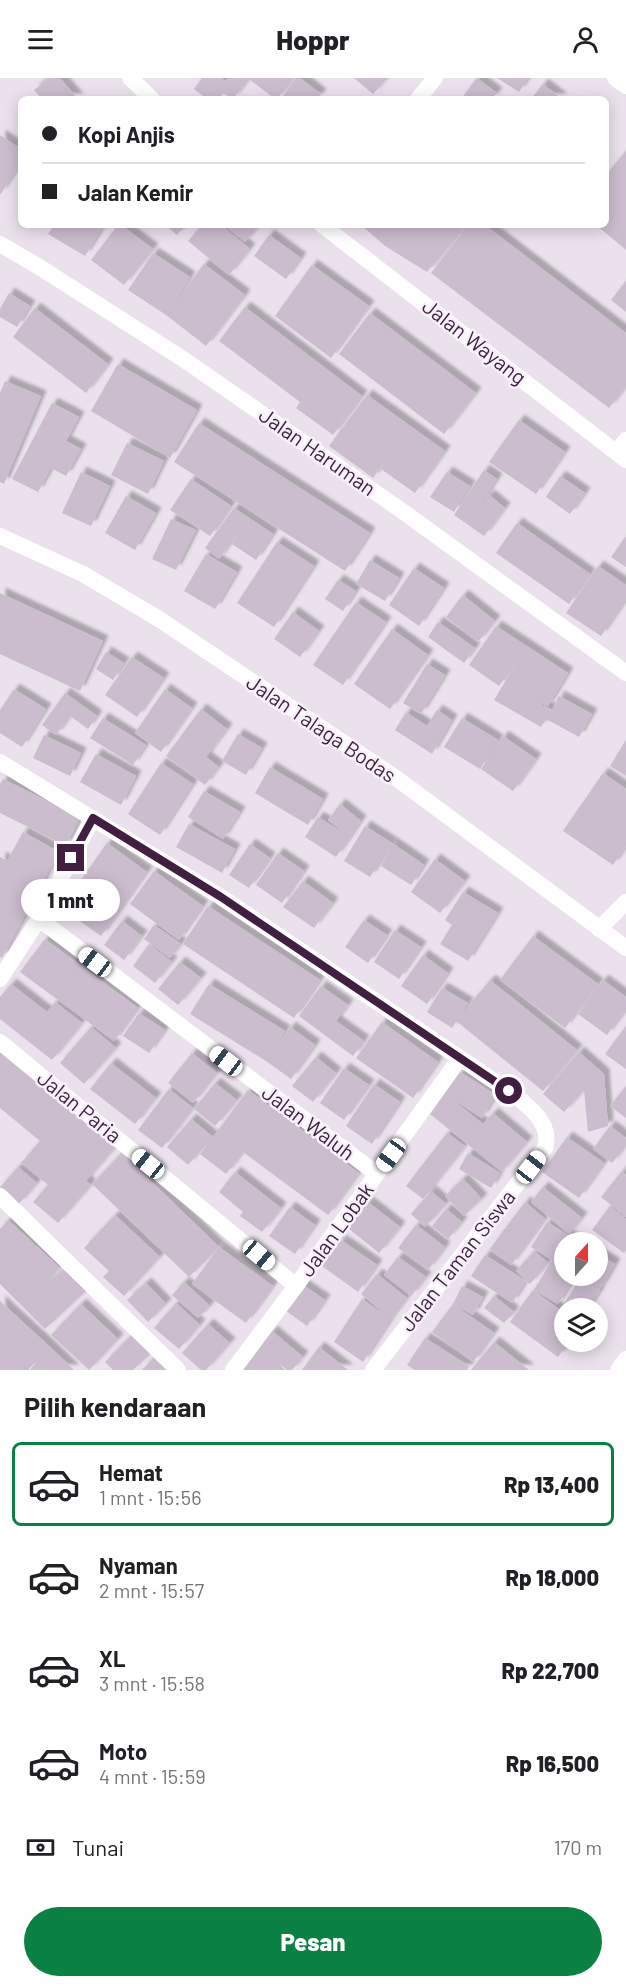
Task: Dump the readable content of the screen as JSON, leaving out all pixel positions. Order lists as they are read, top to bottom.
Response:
{
  "streets": {
    "street": [
      "Jalan Wayang",
      "Jalan Haruman",
      "Jalan Talaga Bodas",
      "Jalan Paria",
      "Jalan Waluh",
      "Jalan Lobak",
      "Jalan Taman Siswa"
    ]
  },
  "crossings": [
    ["Jalan Paria", "Jalan Lobak"],
    ["Jalan Waluh", "Jalan Lobak"],
    ["Jalan Lobak", "Jalan Taman Siswa"]
  ],
  "north": "top",
  "page": {
    "header": "Hoppr",
    "banner": ["Kopi Anjis", "Jalan Kemir"],
    "bubble": "1 mnt",
    "heading": "Pilih kendaraan",
    "list": [
      {
        "name": "Hemat",
        "note": "1 mnt · 15:56",
        "value": "Rp 13,400"
      },
      {
        "name": "Nyaman",
        "note": "2 mnt · 15:57",
        "value": "Rp 18,000"
      },
      {
        "name": "XL",
        "note": "3 mnt · 15:58",
        "value": "Rp 22,700"
      },
      {
        "name": "Moto",
        "note": "4 mnt · 15:59",
        "value": "Rp 16,500"
      }
    ],
    "pay": ["Tunai", "170 m"],
    "buttons": "Pesan"
  }
}
